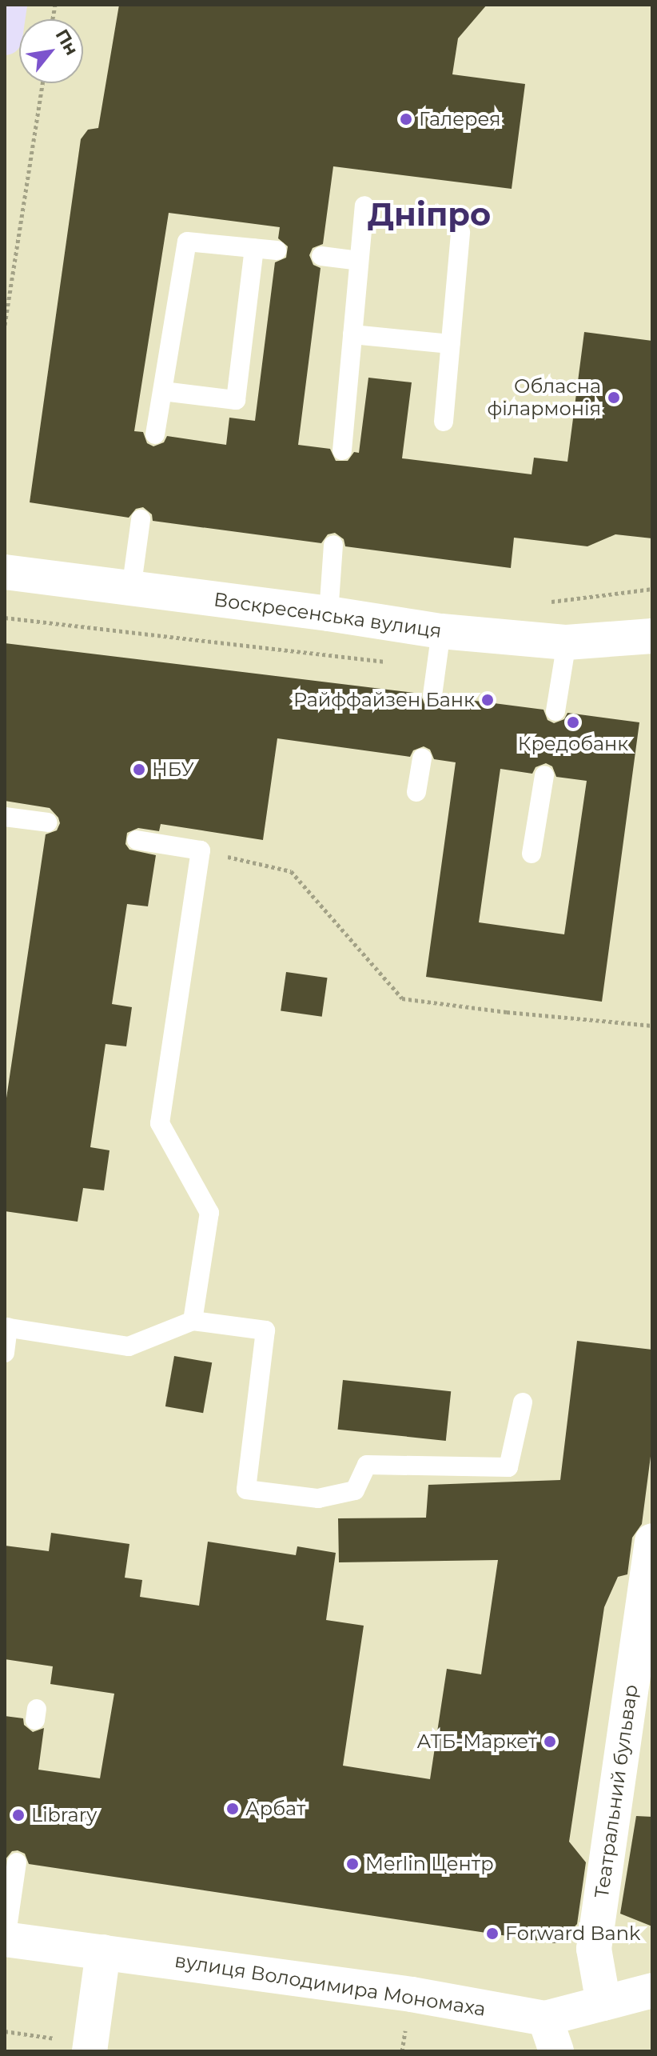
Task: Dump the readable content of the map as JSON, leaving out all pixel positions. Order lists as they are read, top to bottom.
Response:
{
  "streets": {
    "main road": ["Воскресенська вулиця", "Театральний бульвар", "вулиця Володимира Мономаха"]
  },
  "crossings": [
    ["Театральний бульвар", "вулиця Володимира Мономаха"]
  ],
  "districts": ["Дніпро"],
  "places": [
    "Галерея",
    "Обласна філармонія",
    "Райффайзен Банк",
    "Кредобанк",
    "НБУ",
    "АТБ-Маркет",
    "Арбат",
    "Library",
    "Merlin Центр",
    "Forward Bank"
  ],
  "north": "top right"
}
